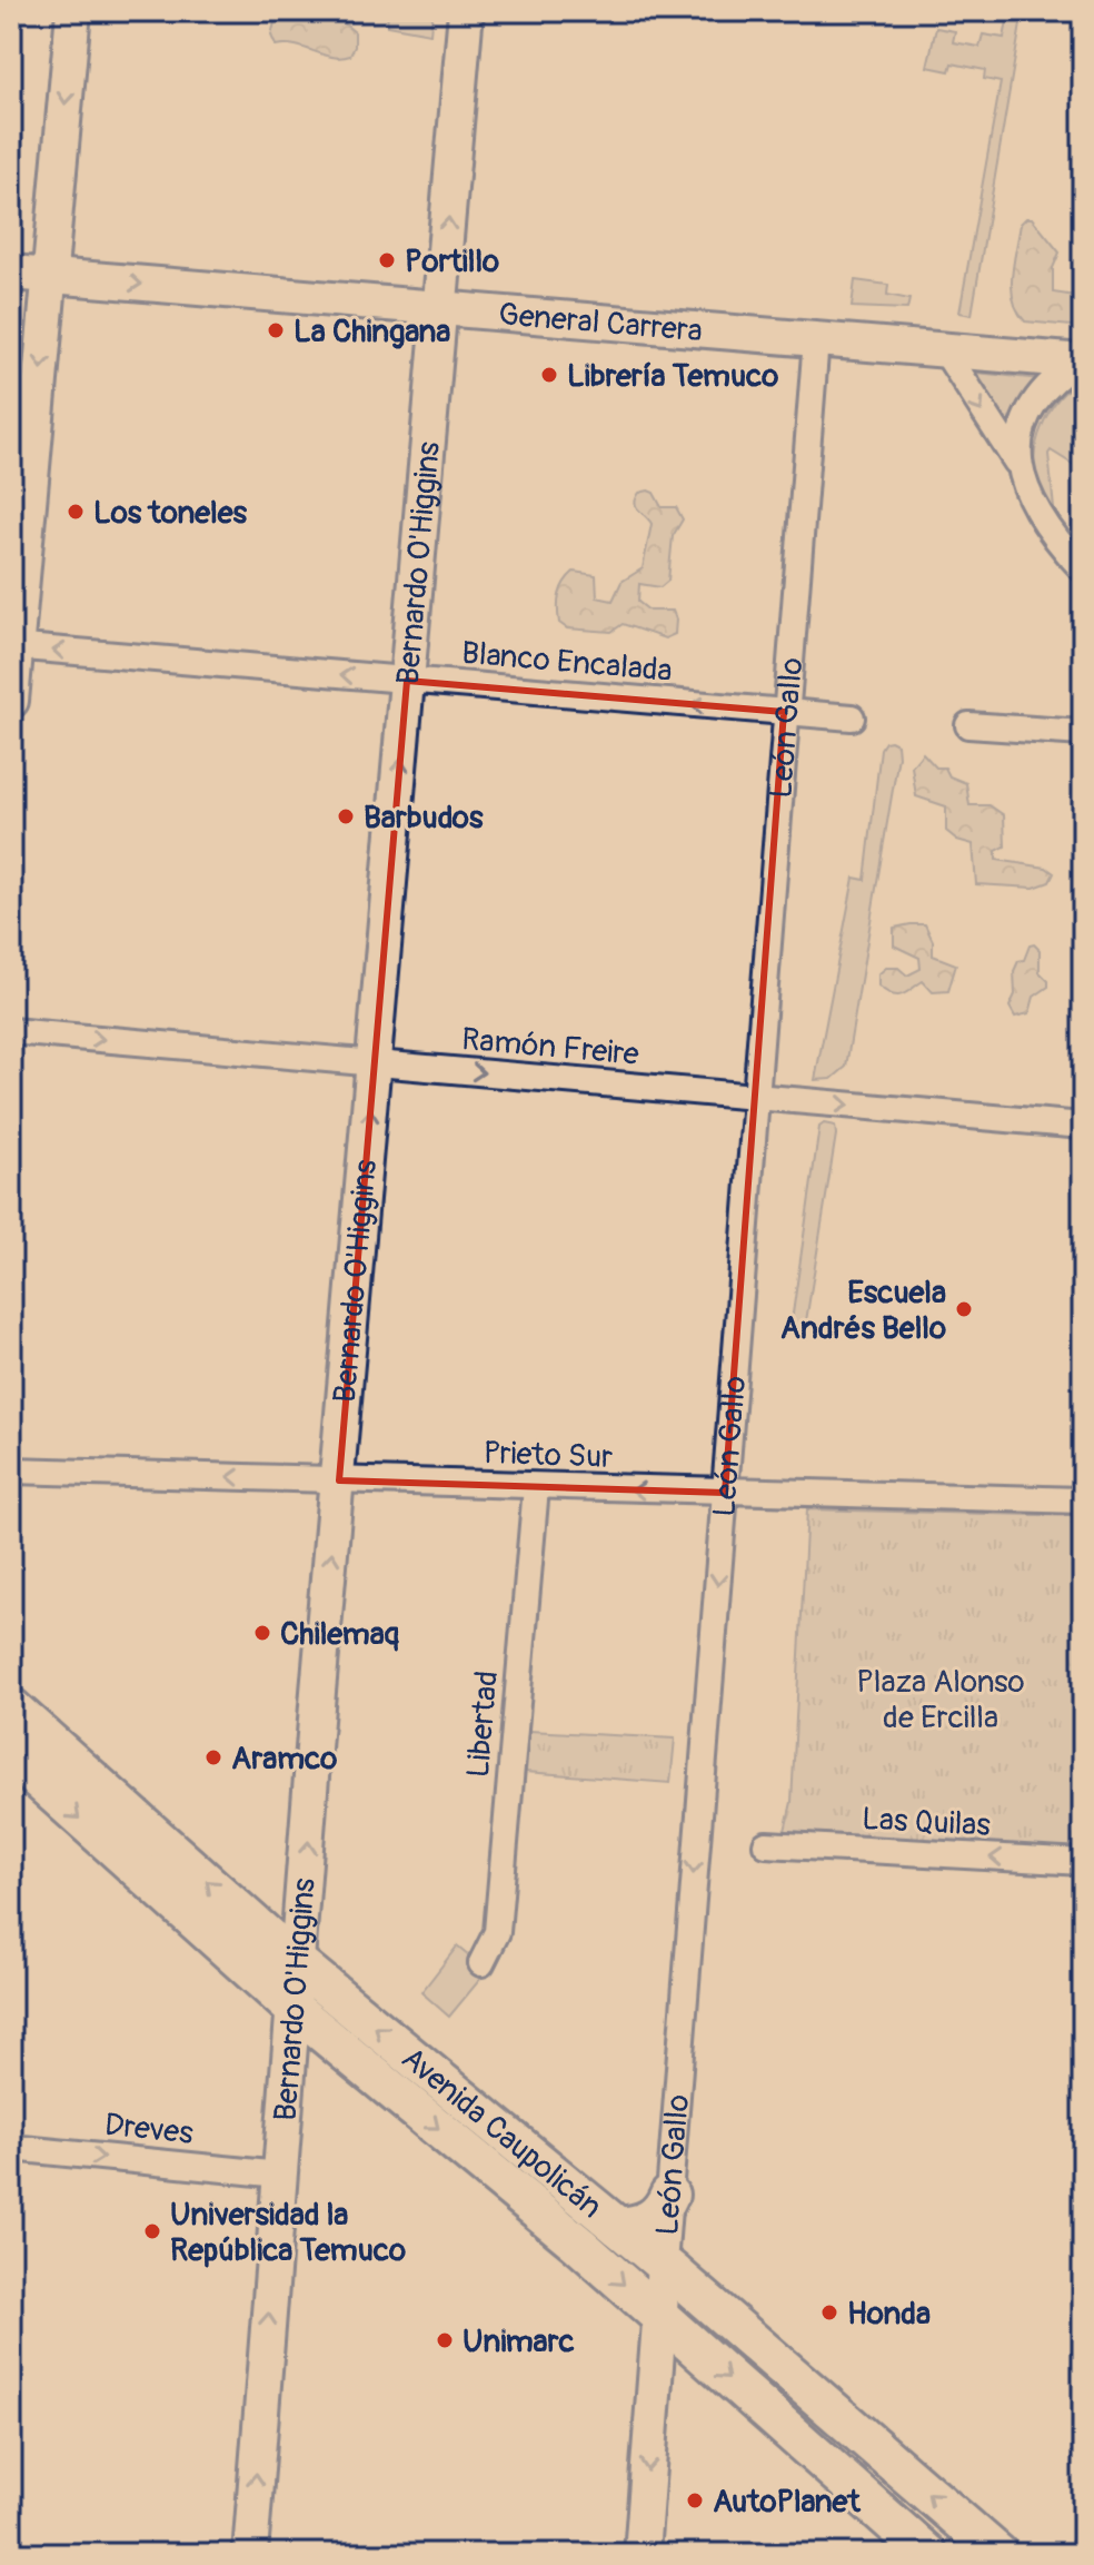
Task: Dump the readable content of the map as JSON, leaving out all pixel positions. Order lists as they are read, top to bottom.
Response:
{
  "streets": {
    "main road": [
      "General Carrera",
      "Bernardo O'Higgins",
      "León Gallo",
      "Avenida Caupolicán"
    ],
    "street": [
      "Blanco Encalada",
      "Ramón Freire",
      "Prieto Sur",
      "Libertad",
      "Las Quilas",
      "Dreves"
    ]
  },
  "crossings": [
    ["General Carrera", "Bernardo O'Higgins"],
    ["General Carrera", "León Gallo"],
    ["Bernardo O'Higgins", "Blanco Encalada"],
    ["Bernardo O'Higgins", "Ramón Freire"],
    ["Bernardo O'Higgins", "Prieto Sur"],
    ["Bernardo O'Higgins", "Dreves"],
    ["Bernardo O'Higgins", "Avenida Caupolicán"],
    ["Blanco Encalada", "León Gallo"],
    ["León Gallo", "Ramón Freire"],
    ["León Gallo", "Prieto Sur"],
    ["León Gallo", "Avenida Caupolicán"],
    ["Prieto Sur", "Libertad"]
  ],
  "one_way": [
    "General Carrera",
    "Bernardo O'Higgins",
    "Blanco Encalada",
    "León Gallo",
    "Ramón Freire",
    "Prieto Sur",
    "Las Quilas",
    "Dreves"
  ],
  "parks": ["Plaza Alonso de Ercilla"],
  "places": [
    "Portillo",
    "La Chingana",
    "Librería Temuco",
    "Los toneles",
    "Barbudos",
    "Escuela Andrés Bello",
    "Chilemaq",
    "Aramco",
    "Universidad la República Temuco",
    "Honda",
    "Unimarc",
    "AutoPlanet"
  ]
}
